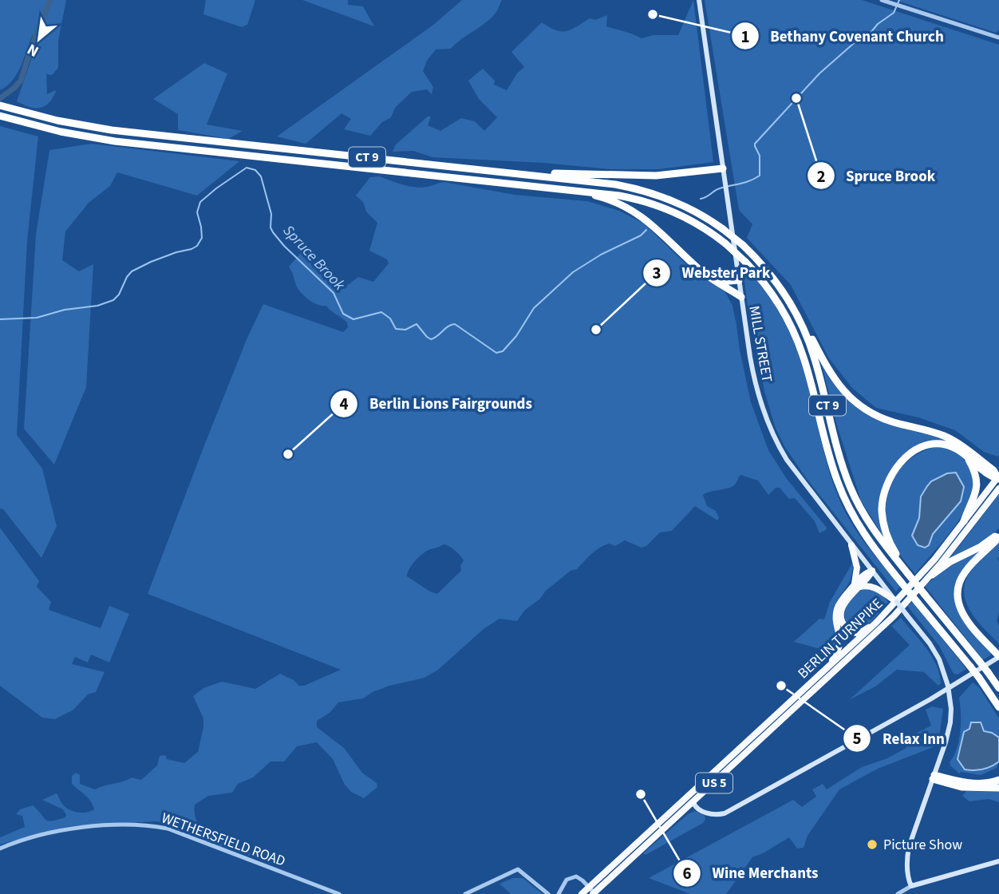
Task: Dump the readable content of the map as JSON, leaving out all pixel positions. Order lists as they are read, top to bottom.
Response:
{
  "streets": {
    "highway": ["CT 9", "BERLIN TURNPIKE", "US 5"],
    "main road": ["MILL STREET"],
    "street": ["WETHERSFIELD ROAD"]
  },
  "water": ["Spruce Brook"],
  "places": [
    "Bethany Covenant Church",
    "Spruce Brook",
    "Webster Park",
    "Berlin Lions Fairgrounds",
    "Relax Inn",
    "Wine Merchants",
    "Picture Show"
  ],
  "north": "bottom left"
}
